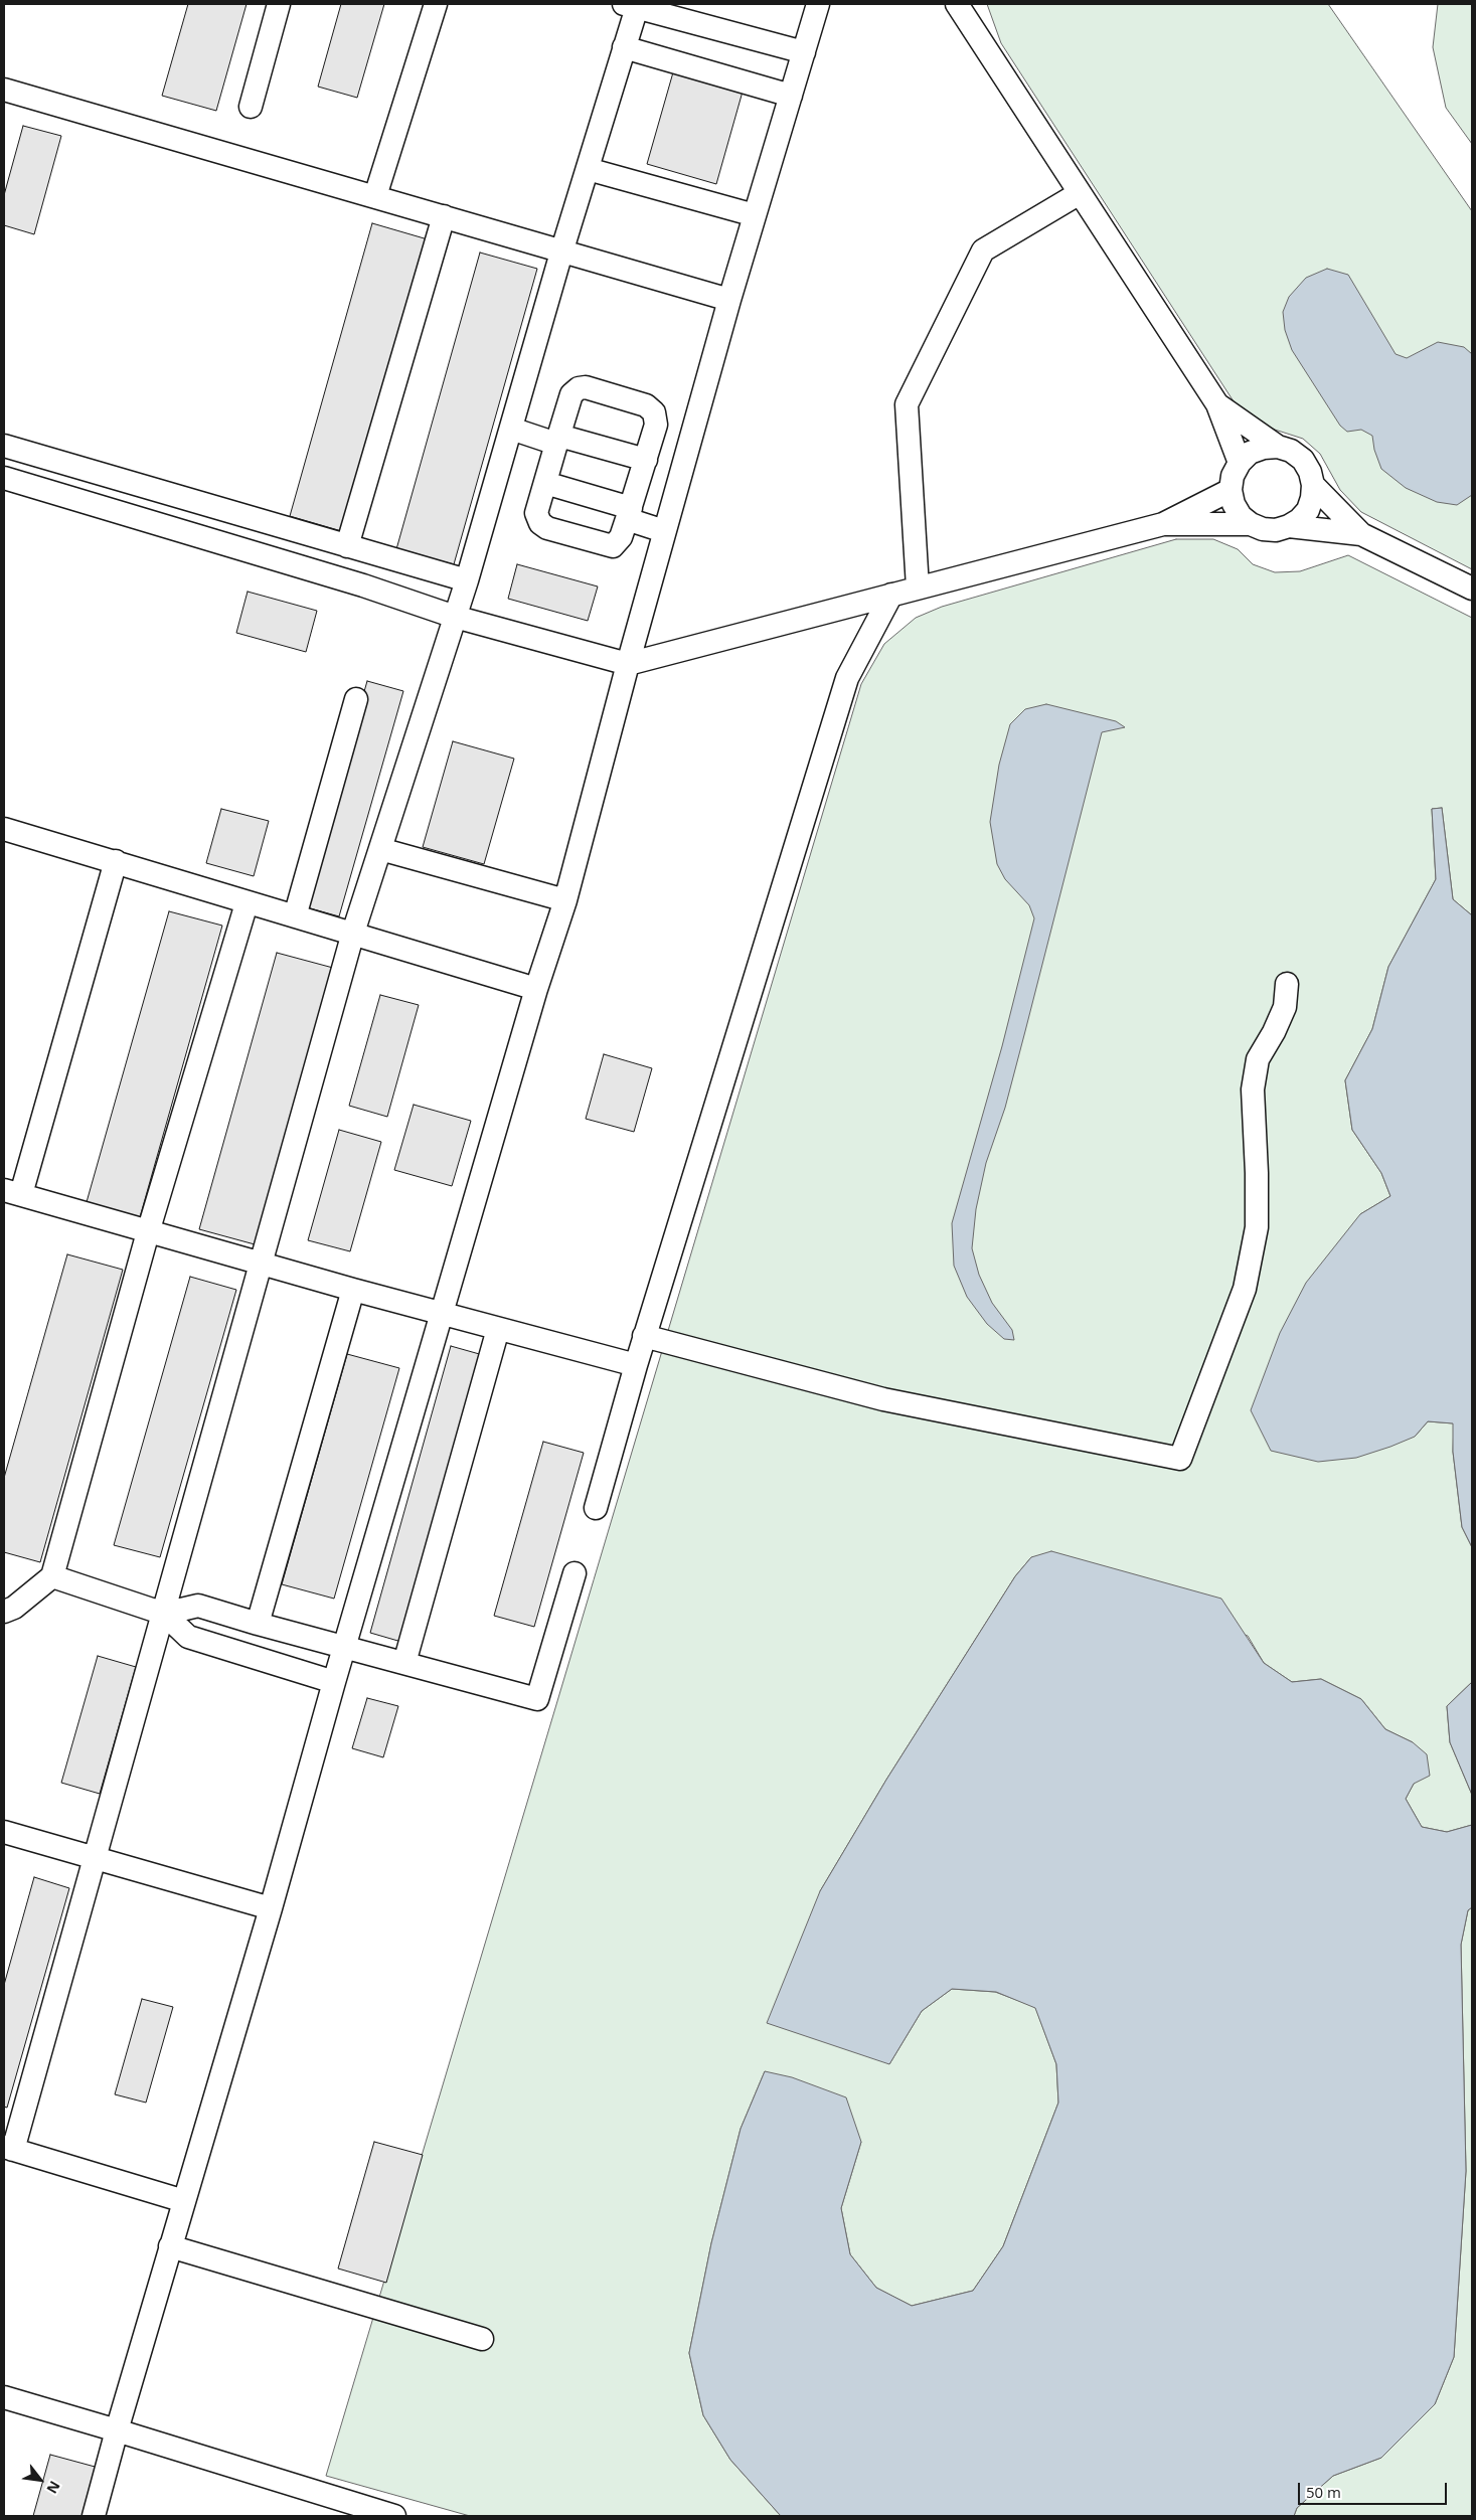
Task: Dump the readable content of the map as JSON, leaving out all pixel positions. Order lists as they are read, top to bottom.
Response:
{
  "scale_bar": "50 m",
  "north": "bottom right"
}
